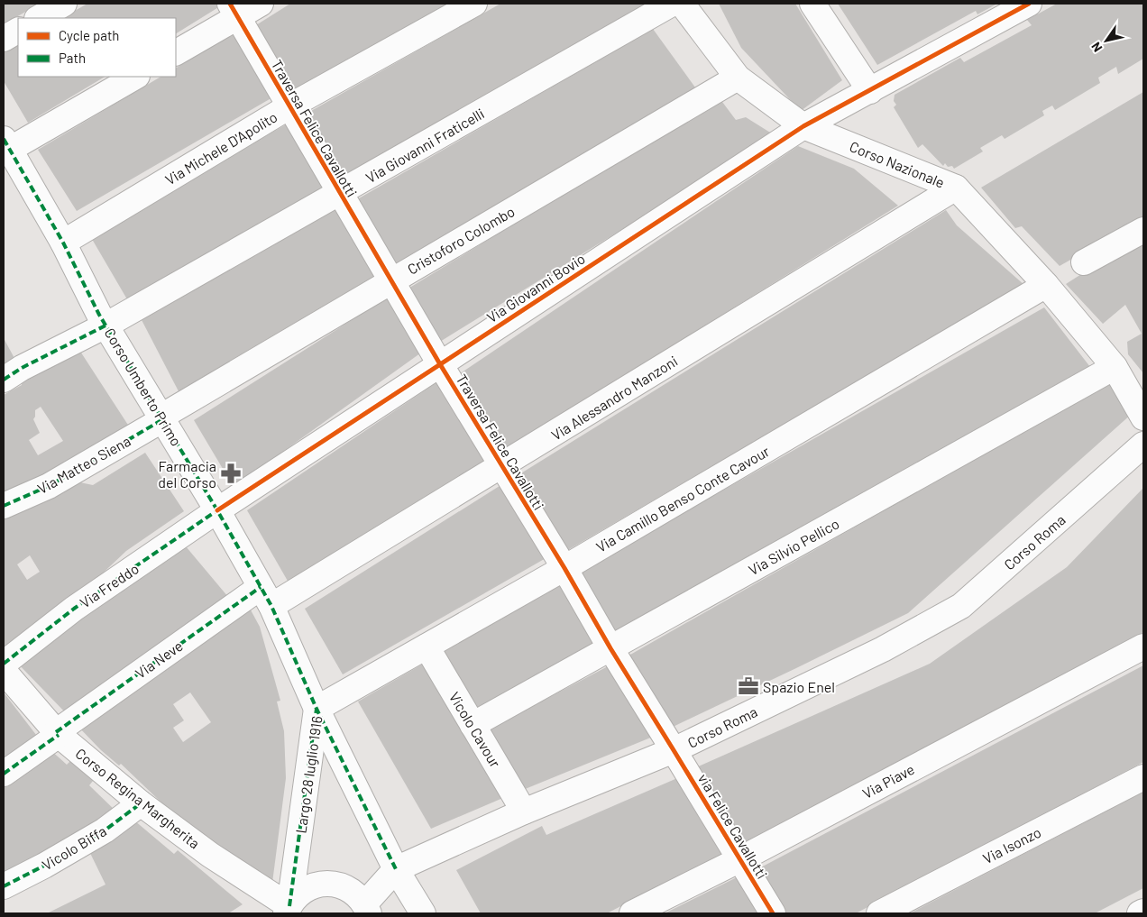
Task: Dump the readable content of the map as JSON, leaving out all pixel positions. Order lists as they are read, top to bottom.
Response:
{
  "streets": {
    "street": [
      "Traversa Felice Cavallotti",
      "Via Giovanni Fraticelli",
      "Via Michele D'Apolito",
      "Corso Nazionale",
      "Cristoforo Colombo",
      "Via Giovanni Bovio",
      "Corso Umberto Primo",
      "Via Alessandro Manzoni",
      "Via Matteo Siena",
      "Via Camillo Benso Conte Cavour",
      "Corso Roma",
      "Via Silvio Pellico",
      "Via Freddo",
      "Via Neve",
      "Vicolo Cavour",
      "Largo 28 luglio 1916",
      "Via Piave",
      "Corso Regina Margherita",
      "via Felice Cavallotti",
      "Via Isonzo",
      "Vicolo Biffa"
    ]
  },
  "crossings": [
    ["Traversa Felice Cavallotti", "Via Giovanni Fraticelli"],
    ["Traversa Felice Cavallotti", "Via Michele D'Apolito"],
    ["Traversa Felice Cavallotti", "Cristoforo Colombo"],
    ["Traversa Felice Cavallotti", "Via Giovanni Bovio"],
    ["Traversa Felice Cavallotti", "Via Alessandro Manzoni"],
    ["Traversa Felice Cavallotti", "Via Camillo Benso Conte Cavour"],
    ["Traversa Felice Cavallotti", "Corso Roma"],
    ["Traversa Felice Cavallotti", "Via Silvio Pellico"],
    ["Traversa Felice Cavallotti", "via Felice Cavallotti"],
    ["Via Giovanni Fraticelli", "Corso Umberto Primo"],
    ["Via Michele D'Apolito", "Corso Umberto Primo"],
    ["Corso Nazionale", "Cristoforo Colombo"],
    ["Corso Nazionale", "Via Giovanni Bovio"],
    ["Corso Nazionale", "Via Alessandro Manzoni"],
    ["Corso Nazionale", "Via Camillo Benso Conte Cavour"],
    ["Corso Nazionale", "Via Silvio Pellico"],
    ["Cristoforo Colombo", "Corso Umberto Primo"],
    ["Cristoforo Colombo", "Via Matteo Siena"],
    ["Via Giovanni Bovio", "Corso Umberto Primo"],
    ["Via Giovanni Bovio", "Via Freddo"],
    ["Corso Umberto Primo", "Via Alessandro Manzoni"],
    ["Corso Umberto Primo", "Via Matteo Siena"],
    ["Corso Umberto Primo", "Via Camillo Benso Conte Cavour"],
    ["Corso Umberto Primo", "Via Freddo"],
    ["Corso Umberto Primo", "Via Neve"],
    ["Corso Umberto Primo", "Largo 28 luglio 1916"],
    ["Via Alessandro Manzoni", "Via Neve"],
    ["Via Camillo Benso Conte Cavour", "Vicolo Cavour"],
    ["Via Camillo Benso Conte Cavour", "Largo 28 luglio 1916"],
    ["Corso Roma", "Vicolo Cavour"],
    ["Corso Roma", "Largo 28 luglio 1916"],
    ["Corso Roma", "via Felice Cavallotti"],
    ["Via Silvio Pellico", "Vicolo Cavour"],
    ["Via Neve", "Corso Regina Margherita"],
    ["Largo 28 luglio 1916", "Corso Regina Margherita"],
    ["Via Piave", "via Felice Cavallotti"],
    ["Corso Regina Margherita", "Vicolo Biffa"]
  ],
  "places": {
    "pharmacy": ["Farmacia del Corso"],
    "office": ["Spazio Enel"]
  },
  "legend": ["Cycle path", "Path"],
  "north": "bottom left"
}
